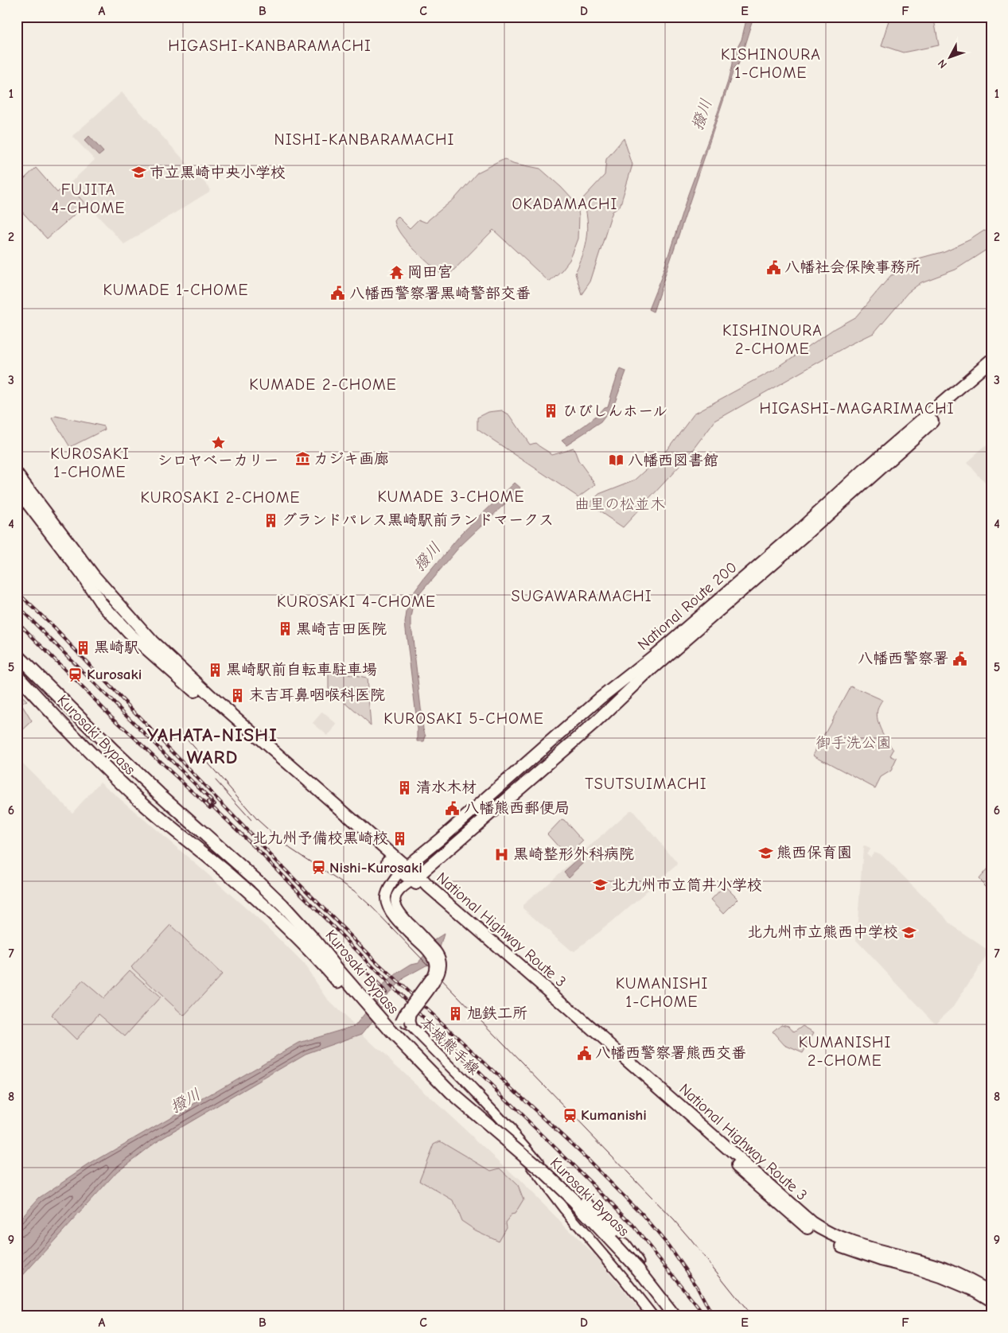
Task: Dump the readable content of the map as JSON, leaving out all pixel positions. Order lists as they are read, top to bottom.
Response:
{
  "streets": {
    "highway": ["National Route 200", "Kurosaki Bypass", "National Highway Route 3"],
    "main road": ["本城熊手線"]
  },
  "crossings": [
    ["National Route 200", "National Highway Route 3"],
    ["Kurosaki Bypass", "本城熊手線"]
  ],
  "districts": [
    "HIGASHI-KANBARAMACHI",
    "KISHINOURA 1-CHOME",
    "NISHI-KANBARAMACHI",
    "FUJITA 4-CHOME",
    "OKADAMACHI",
    "KUMADE 1-CHOME",
    "KISHINOURA 2-CHOME",
    "KUMADE 2-CHOME",
    "HIGASHI-MAGARIMACHI",
    "KUROSAKI 1-CHOME",
    "KUMADE 3-CHOME",
    "KUROSAKI 2-CHOME",
    "SUGAWARAMACHI",
    "KUROSAKI 4-CHOME",
    "KUROSAKI 5-CHOME",
    "YAHATA-NISHI WARD",
    "TSUTSUIMACHI",
    "KUMANISHI 1-CHOME",
    "KUMANISHI 2-CHOME"
  ],
  "water": ["撥川"],
  "parks": ["曲里の松並木", "御手洗公園"],
  "places": {
    "school or university": [
      "市立黒崎中央小学校",
      "熊西保育園",
      "北九州市立筒井小学校",
      "北九州市立熊西中学校"
    ],
    "public building": [
      "八幡社会保険事務所",
      "八幡西警察署黒崎警部交番",
      "八幡西警察署",
      "八幡熊西郵便局",
      "八幡西警察署熊西交番"
    ],
    "temple": ["岡田宮"],
    "building": [
      "ひびしんホール",
      "グランドパレス黒崎駅前ランドマークス",
      "黒崎吉田医院",
      "黒崎駅",
      "黒崎駅前自転車駐車場",
      "末吉耳鼻咽喉科医院",
      "清水木材",
      "北九州予備校黒崎校",
      "旭鉄工所"
    ],
    "place": ["シロヤベーカリー"],
    "museum": ["カジキ画廊"],
    "library": ["八幡西図書館"],
    "station": ["Kurosaki", "Nishi-Kurosaki", "Kumanishi"],
    "hospital": ["黒崎整形外科病院"]
  },
  "north": "bottom left",
  "grid": {
    "columns": [
      "A",
      "B",
      "C",
      "D",
      "E",
      "F"
    ],
    "rows": [
      "1",
      "2",
      "3",
      "4",
      "5",
      "6",
      "7",
      "8",
      "9"
    ]
  }
}
